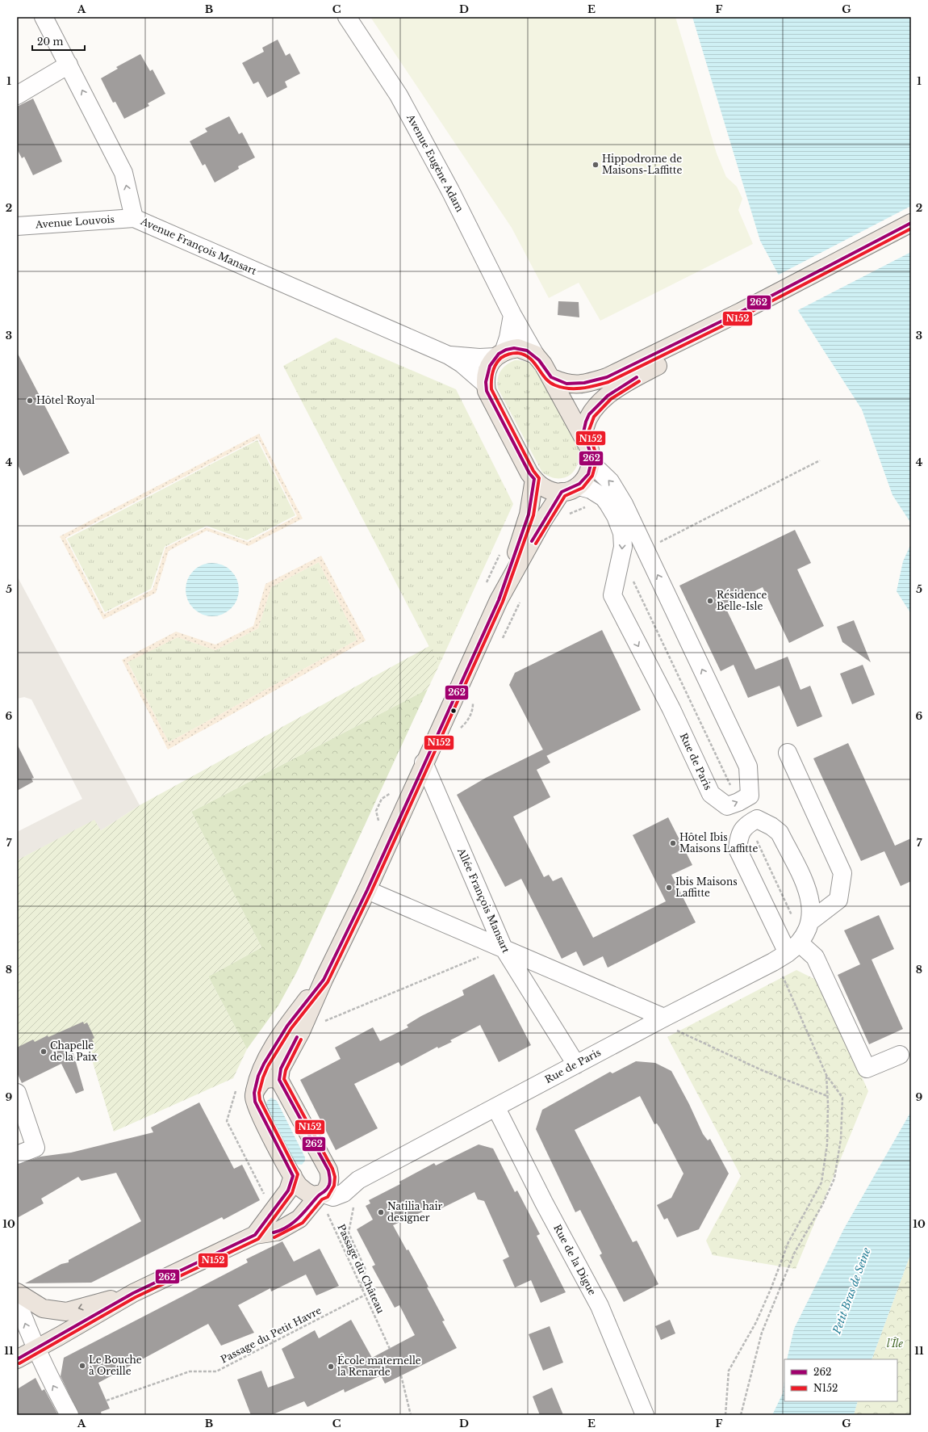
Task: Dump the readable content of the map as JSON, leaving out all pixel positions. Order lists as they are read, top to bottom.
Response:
{
  "streets": {
    "street": [
      "Avenue Eugène Adam",
      "Avenue Louvois",
      "Avenue François Mansart",
      "Rue de Paris",
      "Allée François Mansart",
      "Rue de la Digue"
    ],
    "path": ["Passage du Château", "Passage du Petit Havre"]
  },
  "crossings": [
    ["Avenue Louvois", "Avenue François Mansart"],
    ["Rue de Paris", "Allée François Mansart"],
    ["Rue de Paris", "Rue de la Digue"],
    ["Rue de Paris", "Passage du Château"],
    ["Passage du Château", "Passage du Petit Havre"]
  ],
  "water": ["Petit Bras de Seine"],
  "parks": ["l'Île"],
  "places": [
    "Hippodrome de Maisons-Laffitte",
    "Hôtel Royal",
    "Résidence Belle-Isle",
    "Hôtel Ibis Maisons Laffitte",
    "Ibis Maisons Laffitte",
    "Chapelle de la Paix",
    "Natilia hair designer",
    "Le Bouche à Oreille",
    "École maternelle la Renarde"
  ],
  "lines": ["transit line 262", "transit line N152"],
  "legend": ["262", "N152"],
  "scale_bar": "20 m",
  "grid": {
    "columns": [
      "A",
      "B",
      "C",
      "D",
      "E",
      "F",
      "G"
    ],
    "rows": [
      "1",
      "2",
      "3",
      "4",
      "5",
      "6",
      "7",
      "8",
      "9",
      "10",
      "11"
    ]
  }
}
